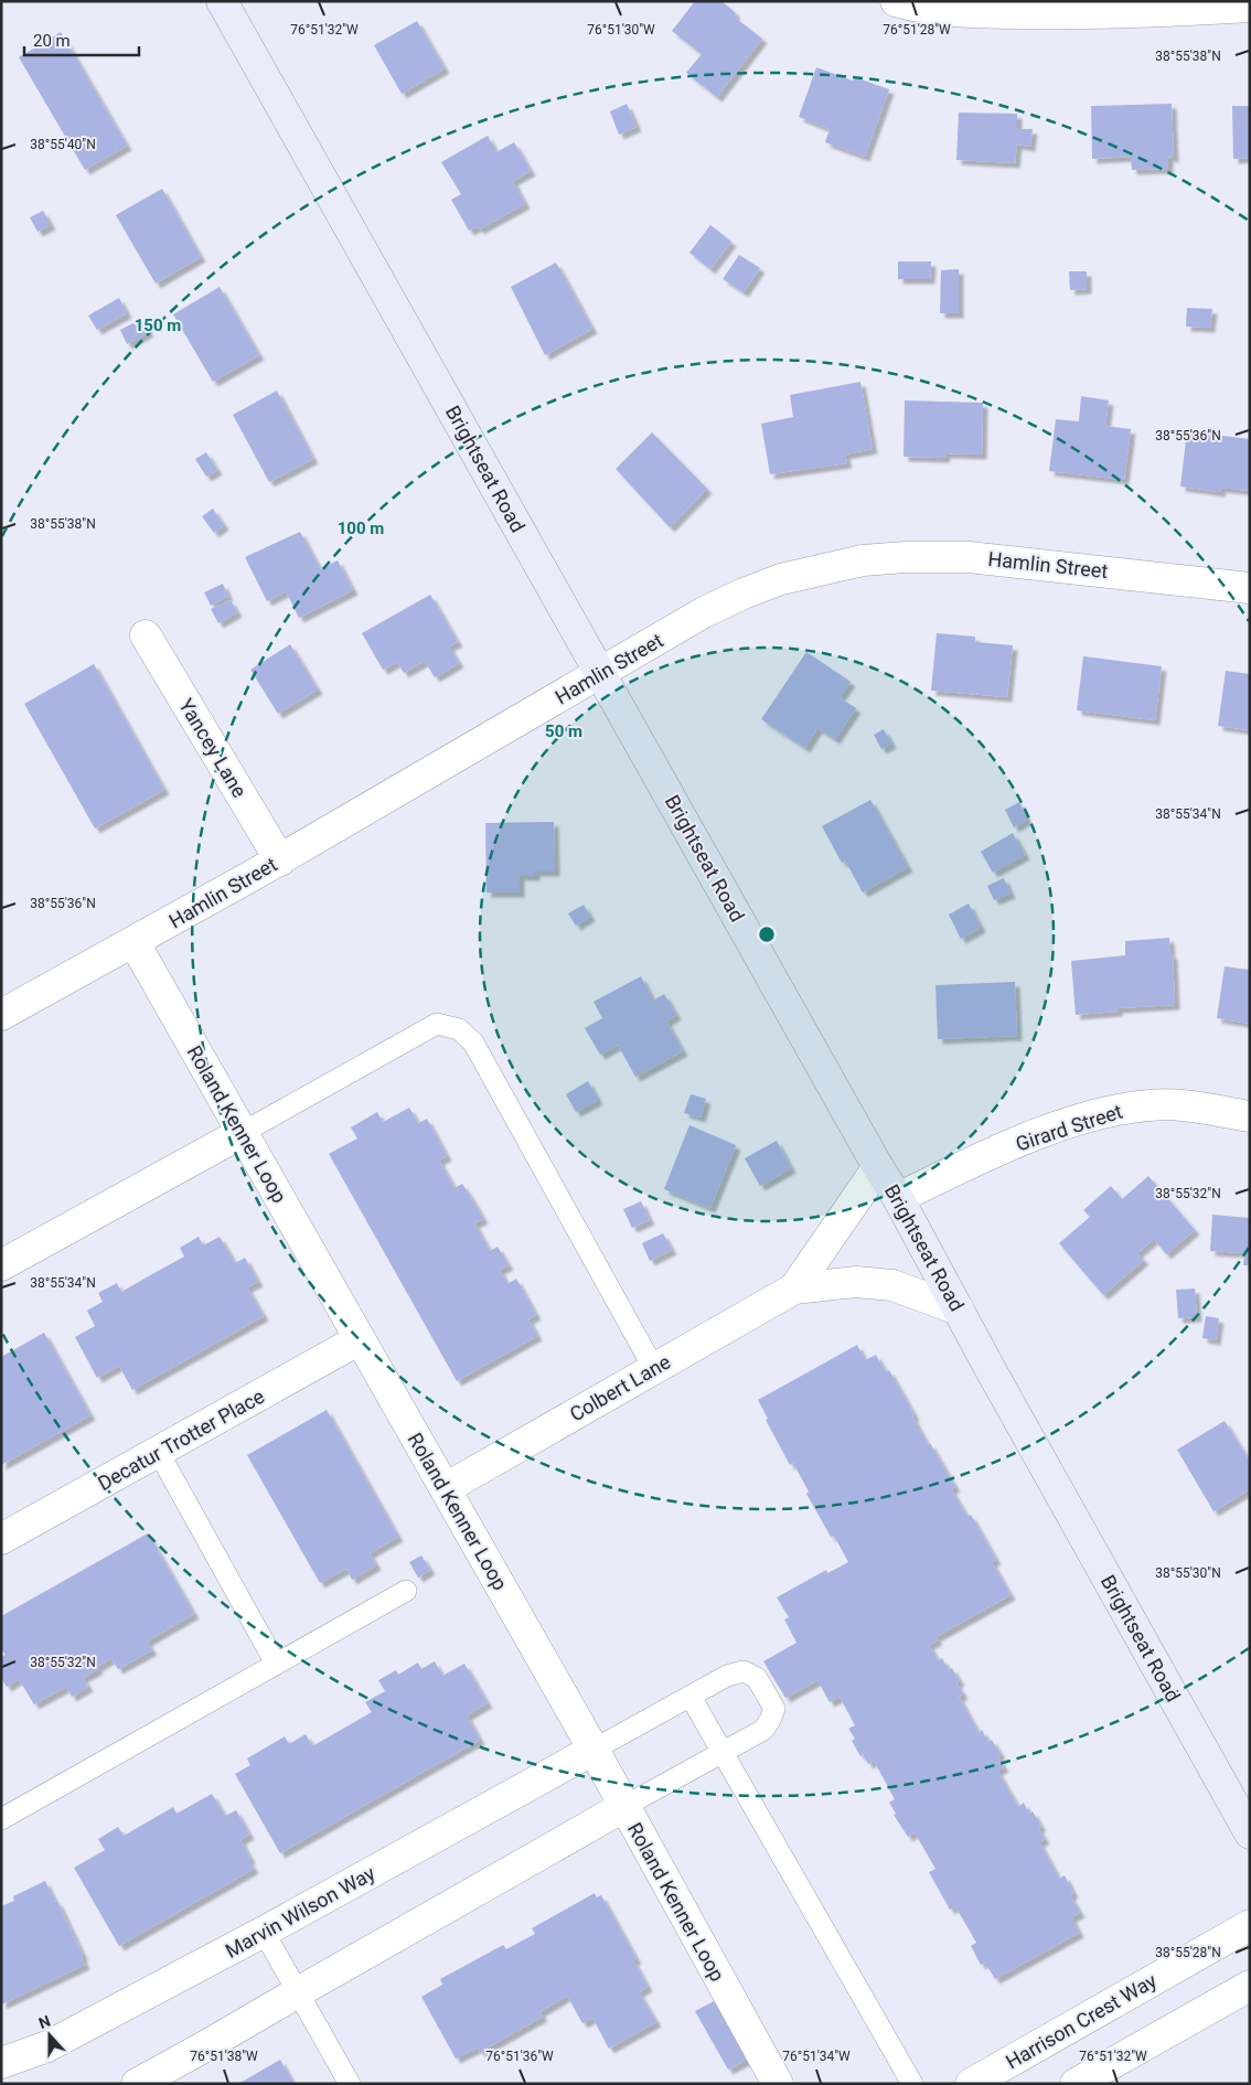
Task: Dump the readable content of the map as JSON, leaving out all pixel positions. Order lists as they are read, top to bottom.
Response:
{
  "streets": {
    "street": [
      "Brightseat Road",
      "Hamlin Street",
      "Yancey Lane",
      "Roland Kenner Loop",
      "Girard Street",
      "Colbert Lane",
      "Decatur Trotter Place",
      "Marvin Wilson Way",
      "Harrison Crest Way"
    ]
  },
  "crossings": [
    ["Brightseat Road", "Hamlin Street"],
    ["Brightseat Road", "Girard Street"],
    ["Brightseat Road", "Colbert Lane"],
    ["Hamlin Street", "Yancey Lane"],
    ["Hamlin Street", "Roland Kenner Loop"],
    ["Roland Kenner Loop", "Colbert Lane"],
    ["Roland Kenner Loop", "Decatur Trotter Place"],
    ["Roland Kenner Loop", "Marvin Wilson Way"]
  ],
  "scale_bar": "20 m",
  "north": "top",
  "coordinates": [
    "76°51'32\"W",
    "76°51'30\"W",
    "76°51'28\"W",
    "38°55'38\"N",
    "38°55'40\"N",
    "38°55'36\"N",
    "38°55'34\"N",
    "38°55'32\"N",
    "38°55'30\"N",
    "38°55'28\"N",
    "76°51'38\"W",
    "76°51'36\"W",
    "76°51'34\"W"
  ],
  "rings": ["150 m", "100 m", "50 m"]
}
